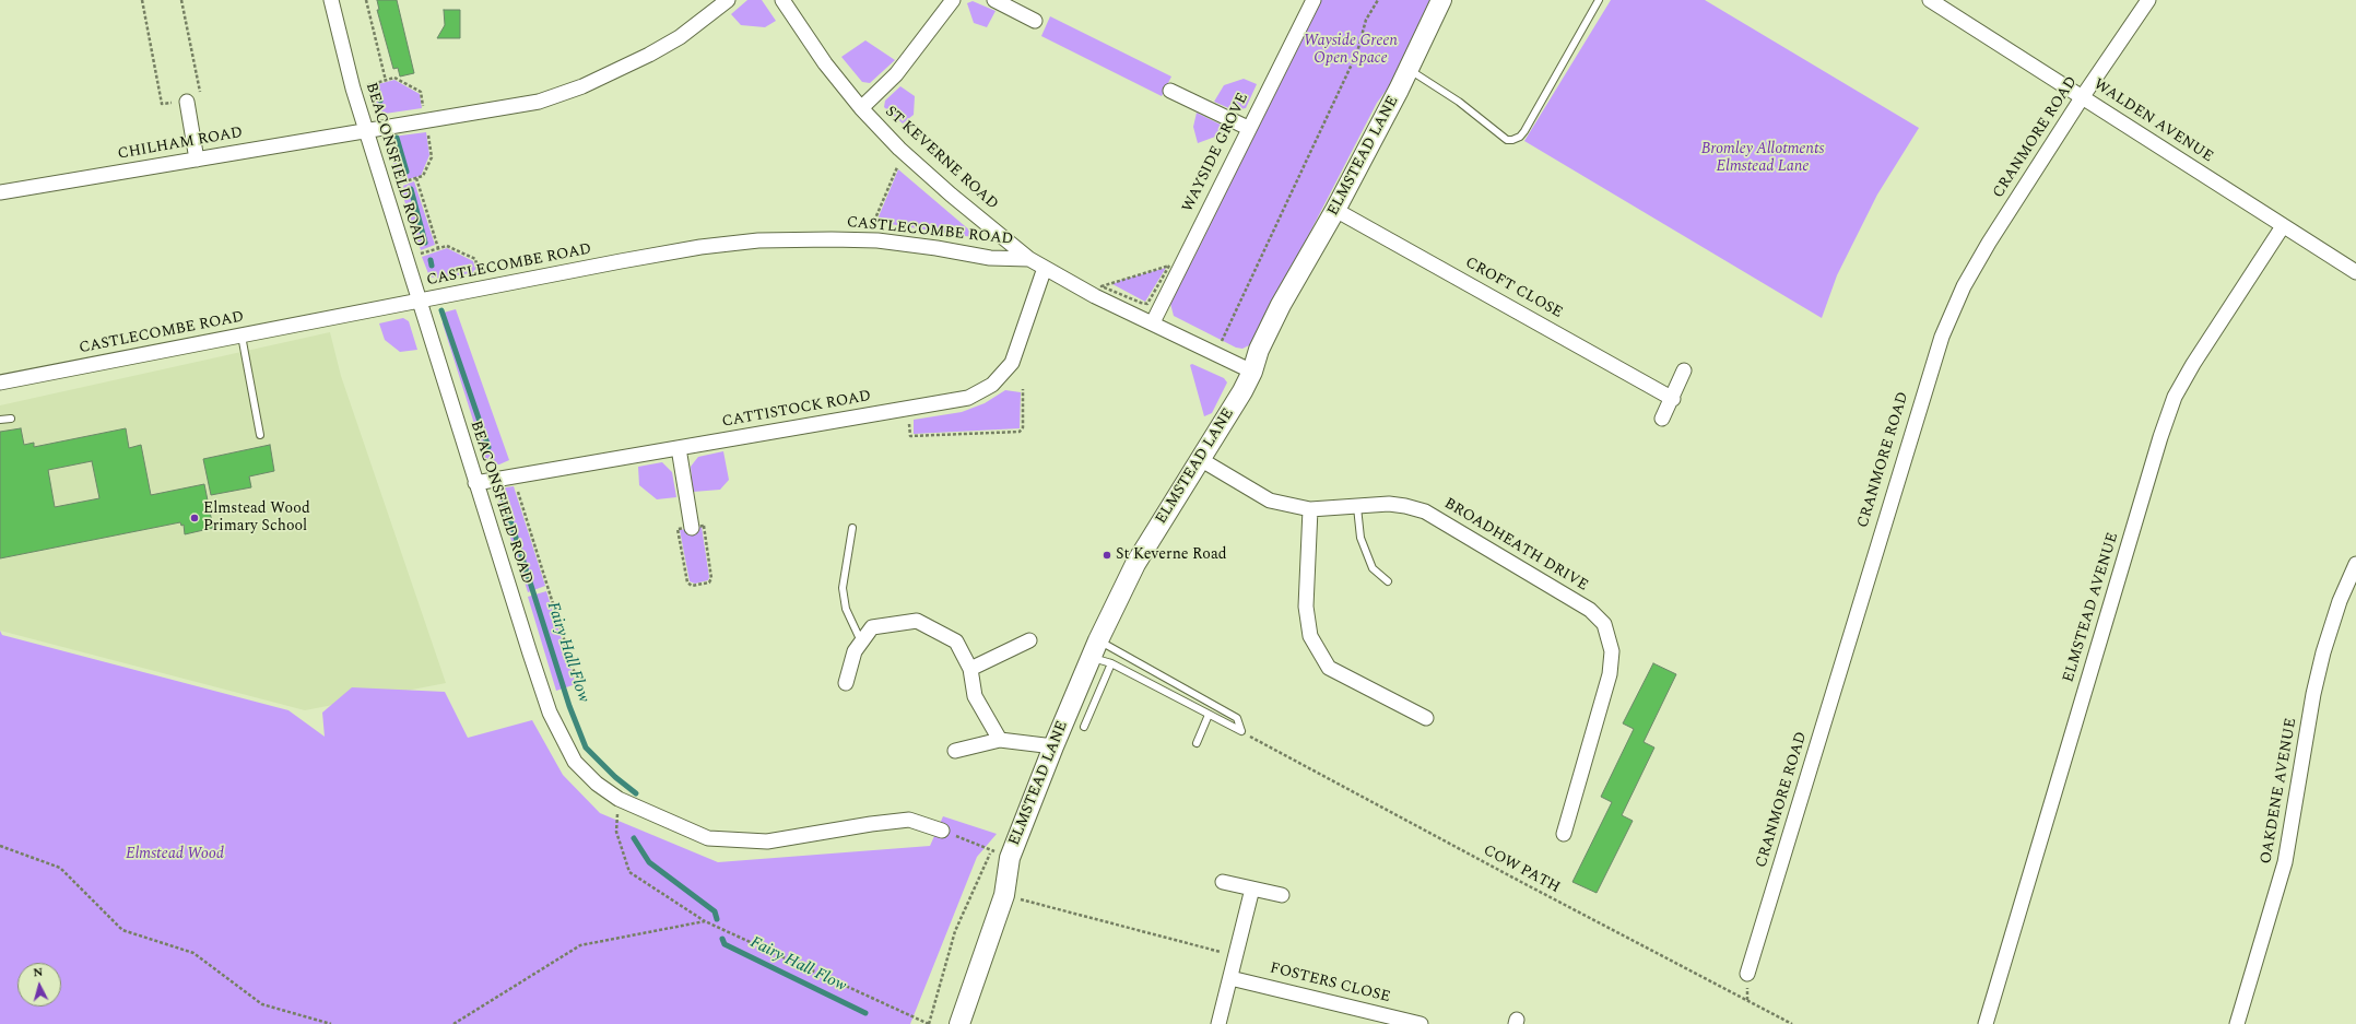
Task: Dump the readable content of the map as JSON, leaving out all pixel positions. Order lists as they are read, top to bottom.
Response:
{
  "streets": {
    "street": [
      "WALDEN AVENUE",
      "CRANMORE ROAD",
      "CHILHAM ROAD",
      "WAYSIDE GROVE",
      "ELMSTEAD LANE",
      "ST KEVERNE ROAD",
      "BEACONSFIELD ROAD",
      "CASTLECOMBE ROAD",
      "CROFT CLOSE",
      "CATTISTOCK ROAD",
      "BROADHEATH DRIVE",
      "ELMSTEAD AVENUE",
      "OAKDENE AVENUE",
      "FOSTERS CLOSE"
    ],
    "path": ["COW PATH"]
  },
  "crossings": [
    ["WALDEN AVENUE", "CRANMORE ROAD"],
    ["WALDEN AVENUE", "ELMSTEAD AVENUE"],
    ["CHILHAM ROAD", "BEACONSFIELD ROAD"],
    ["WAYSIDE GROVE", "ST KEVERNE ROAD"],
    ["ELMSTEAD LANE", "ST KEVERNE ROAD"],
    ["ELMSTEAD LANE", "CROFT CLOSE"],
    ["ELMSTEAD LANE", "BROADHEATH DRIVE"],
    ["ST KEVERNE ROAD", "CASTLECOMBE ROAD"],
    ["ST KEVERNE ROAD", "CATTISTOCK ROAD"],
    ["BEACONSFIELD ROAD", "CASTLECOMBE ROAD"],
    ["BEACONSFIELD ROAD", "CATTISTOCK ROAD"]
  ],
  "water": ["Fairy Hall Flow"],
  "parks": ["Wayside Green Open Space", "Bromley Allotments Elmstead Lane", "Elmstead Wood"],
  "places": ["Elmstead Wood Primary School", "St Keverne Road"],
  "north": "top"
}
